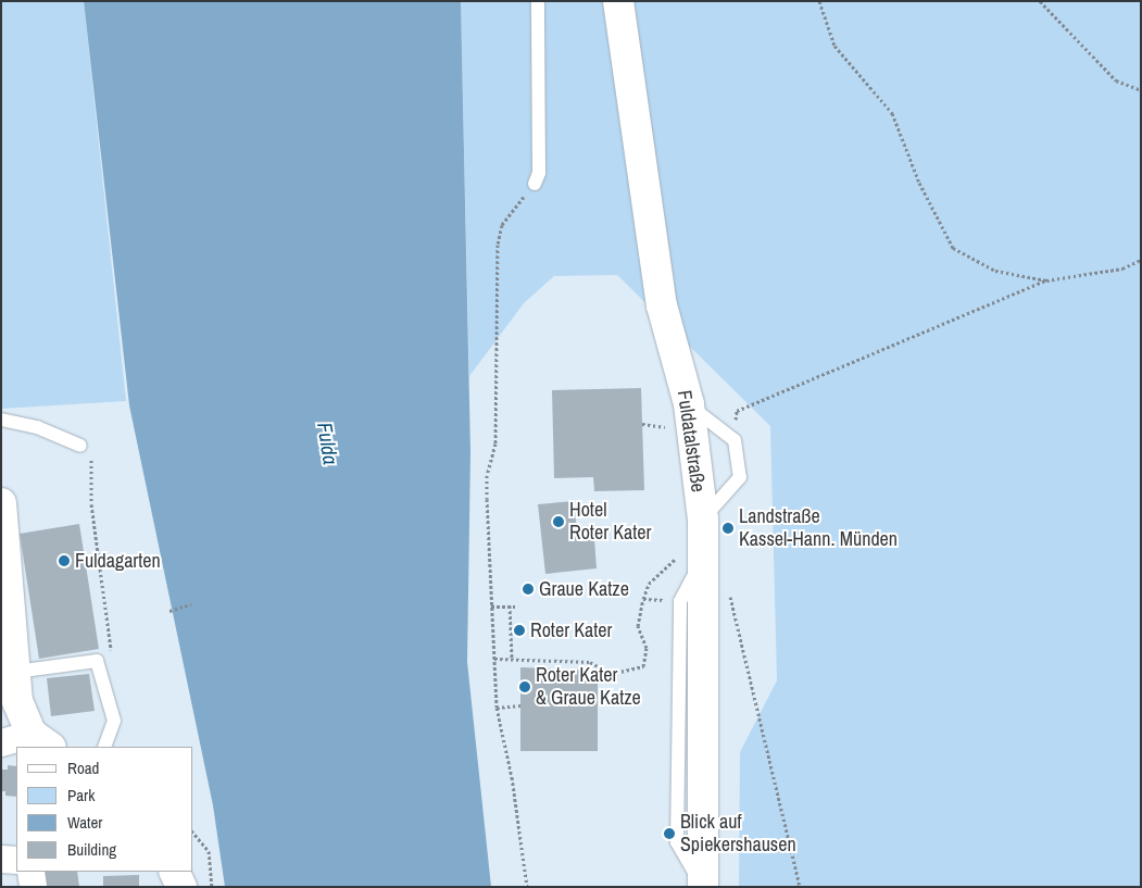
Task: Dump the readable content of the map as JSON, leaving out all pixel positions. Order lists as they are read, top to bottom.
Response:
{
  "streets": {
    "main road": ["Fuldatalstraße"]
  },
  "water": ["Fulda"],
  "places": [
    "Hotel Roter Kater",
    "Landstraße Kassel-Hann. Münden",
    "Fuldagarten",
    "Graue Katze",
    "Roter Kater",
    "Roter Kater & Graue Katze",
    "Blick auf Spiekershausen"
  ],
  "legend": [
    "Road",
    "Park",
    "Water",
    "Building"
  ]
}
